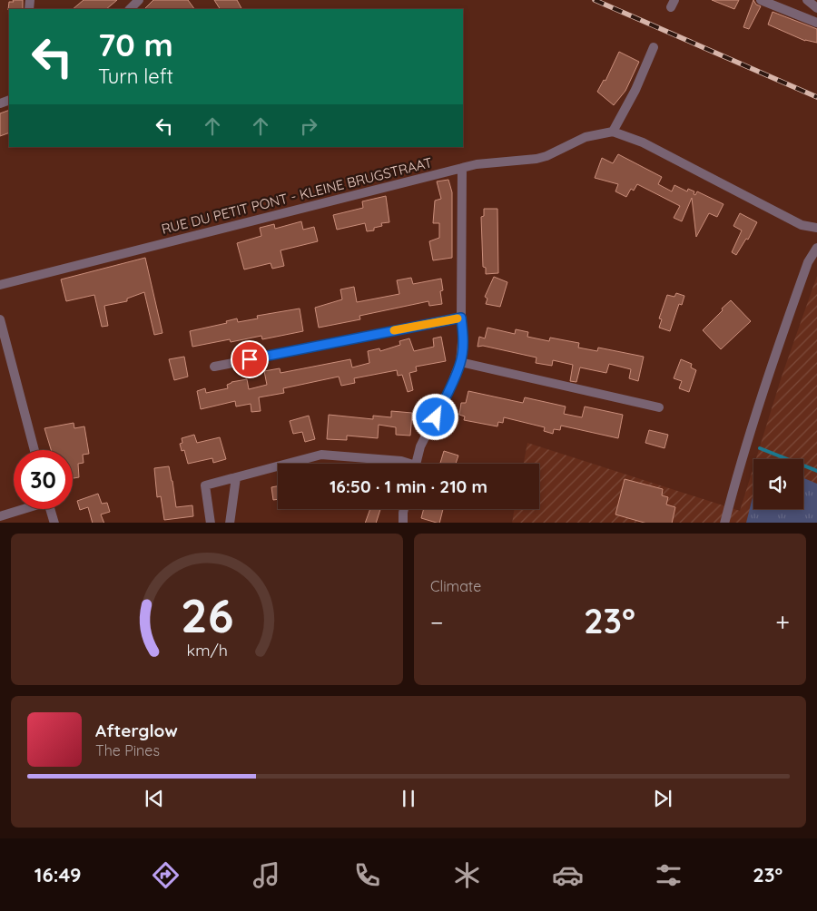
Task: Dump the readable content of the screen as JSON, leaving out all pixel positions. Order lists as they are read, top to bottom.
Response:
{
  "streets": {
    "street": ["RUE DU PETIT PONT - KLEINE BRUGSTRAAT"]
  },
  "page": {
    "turn": ["70 m", "Turn left"],
    "limit": "30",
    "trip": "16:50 · 1 min · 210 m",
    "tile": "Climate",
    "heat": ["−", "23°", "+"],
    "song": ["Afterglow", "The Pines"],
    "tabs": ["16:49", "23°"],
    "gauge": ["26", "km/h"]
  }
}
